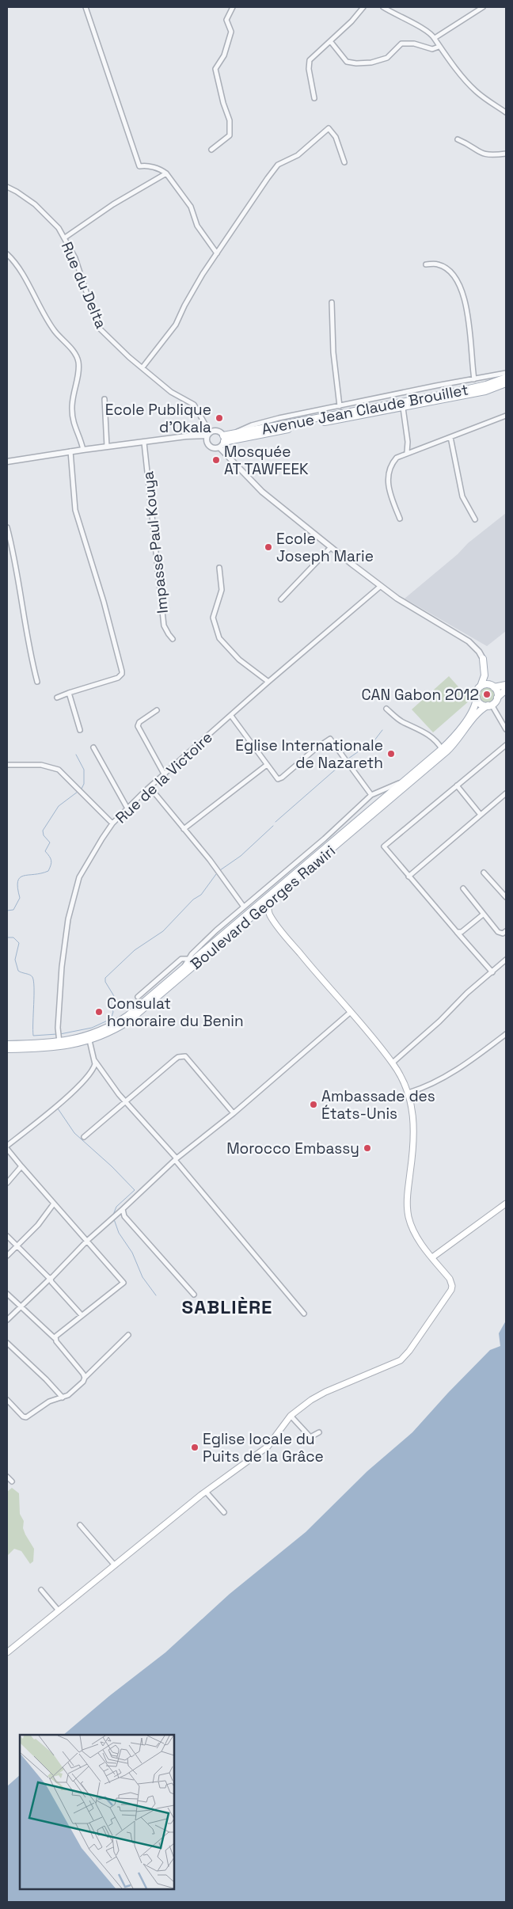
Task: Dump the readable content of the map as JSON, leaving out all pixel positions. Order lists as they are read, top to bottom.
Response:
{
  "streets": {
    "main road": ["Avenue Jean Claude Brouillet", "Boulevard Georges Rawiri"],
    "street": ["Rue du Delta", "Impasse Paul Kouya", "Rue de la Victoire"]
  },
  "crossings": [
    ["Rue du Delta", "Avenue Jean Claude Brouillet"],
    ["Rue de la Victoire", "Boulevard Georges Rawiri"]
  ],
  "districts": ["SABLIÈRE"],
  "places": [
    "Ecole Publique d'Okala",
    "Mosquée AT TAWFEEK",
    "Ecole Joseph Marie",
    "CAN Gabon 2012",
    "Eglise Internationale de Nazareth",
    "Consulat honoraire du Benin",
    "Ambassade des États-Unis",
    "Morocco Embassy",
    "Eglise locale du Puits de la Grâce"
  ]
}
